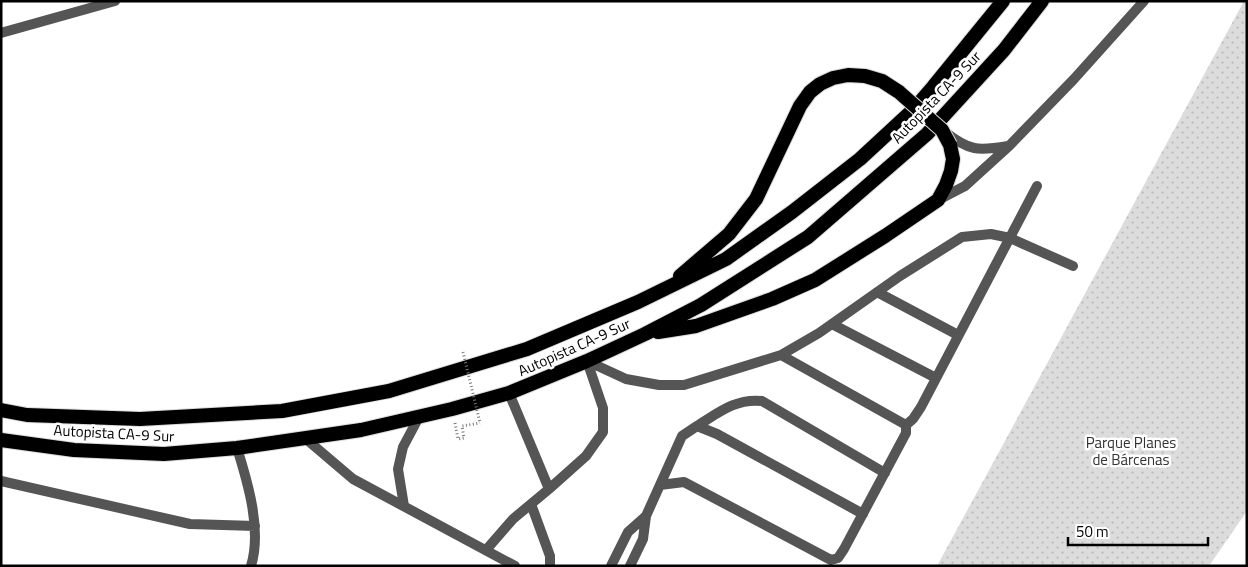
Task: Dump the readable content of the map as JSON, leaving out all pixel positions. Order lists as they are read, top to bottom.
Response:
{
  "streets": {
    "highway": ["Autopista CA-9 Sur"]
  },
  "parks": ["Parque Planes de Bárcenas"],
  "scale_bar": "50 m"
}
